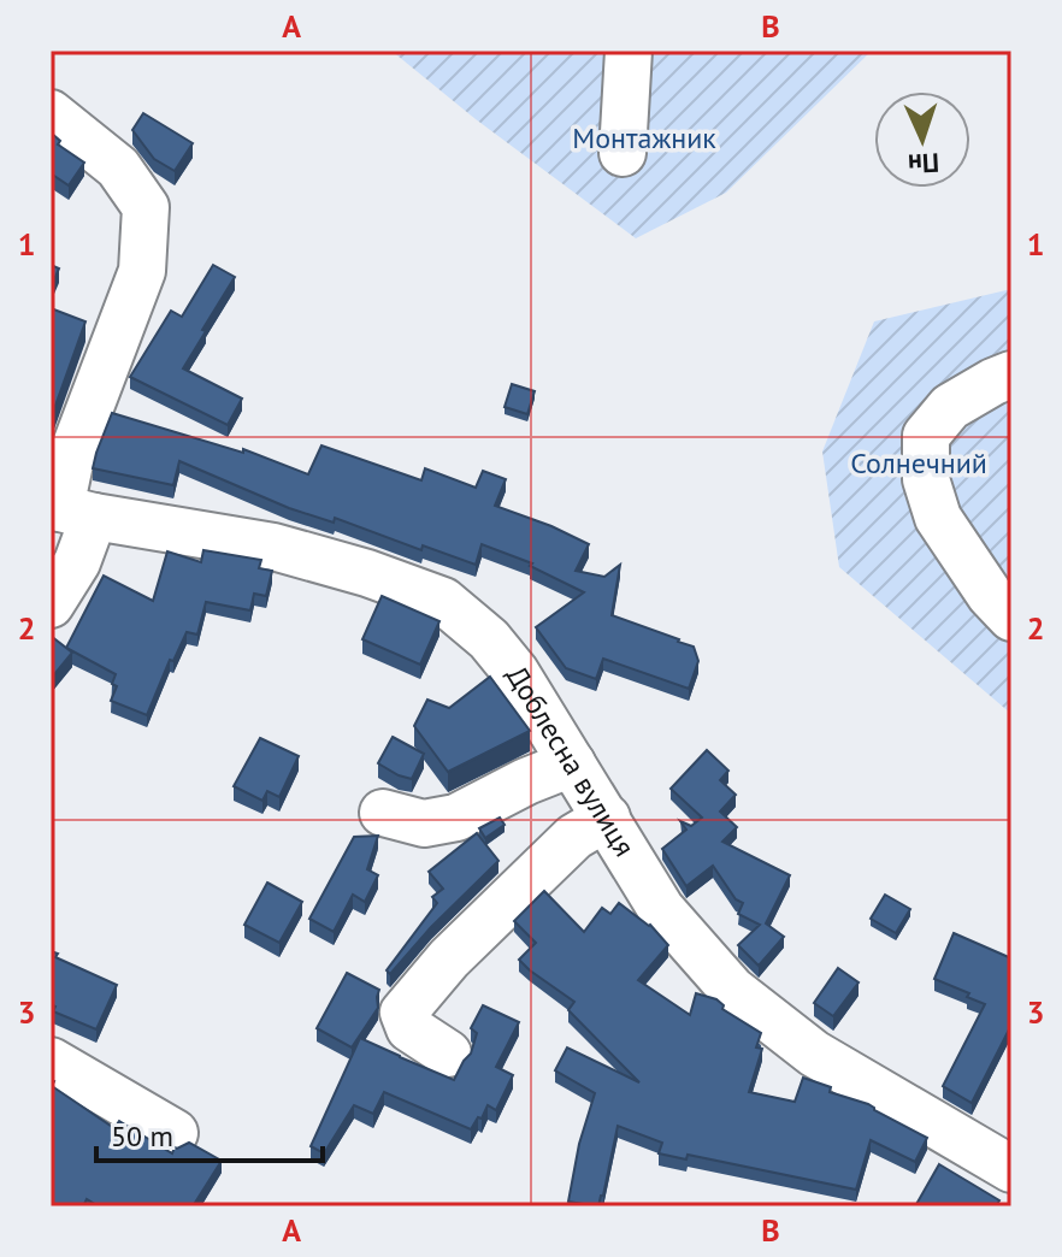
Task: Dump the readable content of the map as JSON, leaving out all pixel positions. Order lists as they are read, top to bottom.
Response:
{
  "streets": {
    "street": ["Доблесна вулиця"]
  },
  "parks": ["Монтажник", "Солнечний"],
  "scale_bar": "50 m",
  "north": "bottom",
  "grid": {
    "columns": ["A", "B"],
    "rows": ["1", "2", "3"]
  }
}
